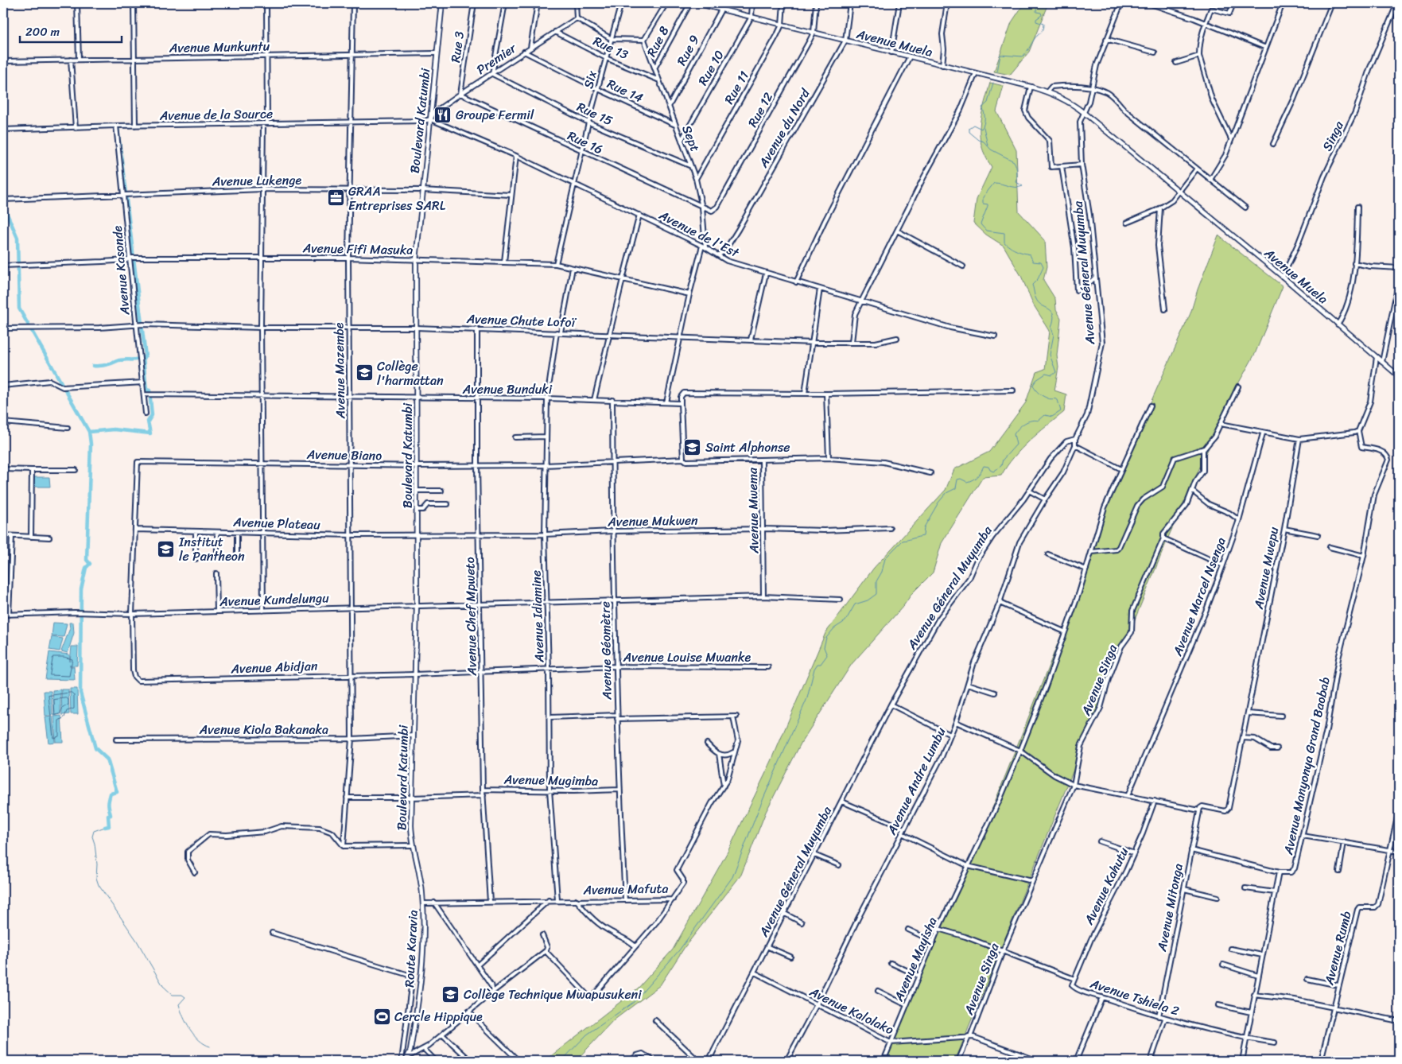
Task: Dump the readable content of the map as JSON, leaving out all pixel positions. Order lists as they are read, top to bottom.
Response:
{
  "streets": {
    "street": [
      "Rue 8",
      "Avenue Muela",
      "Avenue Munkuntu",
      "Rue 3",
      "Rue 13",
      "Rue 9",
      "Premier",
      "Rue 10",
      "Six",
      "Rue 11",
      "Rue 14",
      "Rue 12",
      "Rue 15",
      "Avenue de la Source",
      "Boulevard Katumbi",
      "Avenue du Nord",
      "Singa",
      "Sept",
      "Rue 16",
      "Avenue Lukenge",
      "Avenue de l'Est",
      "Avenue Fifi Masuka",
      "Avenue Kasonde",
      "Avenue Géneral Muyumba",
      "Avenue Chute Lofoï",
      "Avenue Mazembe",
      "Avenue Bunduki",
      "Avenue Biano",
      "Avenue Mwema",
      "Avenue Mukwen",
      "Avenue Plateau",
      "Avenue Mwepu",
      "Avenue Marcel Nsenga",
      "Avenue Kundelungu",
      "Avenue Chef Mpweto",
      "Avenue Idiamine",
      "Avenue Géomètre",
      "Avenue Louise Mwanke",
      "Avenue Abidjan",
      "Avenue Singa",
      "Avenue Kiola Bakanaka",
      "Avenue Manyonya Grand Baobab",
      "Avenue Mugimba",
      "Avenue Andre Lumbu",
      "Avenue Kahutu",
      "Avenue Mafuta",
      "Avenue Mitonga",
      "Avenue Rumb",
      "Route Karavia",
      "Avenue Mayisha",
      "Avenue Tshiela 2",
      "Avenue Kalolako"
    ]
  },
  "crossings": [
    ["Rue 8", "Sept"],
    ["Avenue Muela", "Rue 9"],
    ["Avenue Muela", "Rue 10"],
    ["Avenue Muela", "Rue 11"],
    ["Avenue Muela", "Rue 12"],
    ["Avenue Muela", "Avenue du Nord"],
    ["Avenue Muela", "Singa"],
    ["Avenue Muela", "Avenue Géneral Muyumba"],
    ["Avenue Munkuntu", "Boulevard Katumbi"],
    ["Avenue Munkuntu", "Avenue Mazembe"],
    ["Rue 3", "Premier"],
    ["Rue 3", "Rue 16"],
    ["Rue 13", "Premier"],
    ["Rue 13", "Six"],
    ["Rue 13", "Sept"],
    ["Rue 9", "Sept"],
    ["Premier", "Rue 14"],
    ["Premier", "Rue 15"],
    ["Premier", "Avenue de la Source"],
    ["Premier", "Boulevard Katumbi"],
    ["Premier", "Rue 16"],
    ["Premier", "Avenue de l'Est"],
    ["Rue 10", "Sept"],
    ["Six", "Rue 14"],
    ["Six", "Rue 15"],
    ["Six", "Rue 16"],
    ["Six", "Avenue de l'Est"],
    ["Six", "Avenue Fifi Masuka"],
    ["Rue 11", "Sept"],
    ["Rue 14", "Sept"],
    ["Rue 12", "Sept"],
    ["Rue 12", "Rue 16"],
    ["Rue 15", "Sept"],
    ["Avenue de la Source", "Boulevard Katumbi"],
    ["Avenue de la Source", "Avenue de l'Est"],
    ["Avenue de la Source", "Avenue Kasonde"],
    ["Avenue de la Source", "Avenue Mazembe"],
    ["Boulevard Katumbi", "Avenue Lukenge"],
    ["Boulevard Katumbi", "Avenue de l'Est"],
    ["Boulevard Katumbi", "Avenue Fifi Masuka"],
    ["Boulevard Katumbi", "Avenue Chute Lofoï"],
    ["Boulevard Katumbi", "Avenue Bunduki"],
    ["Boulevard Katumbi", "Avenue Biano"],
    ["Boulevard Katumbi", "Avenue Mukwen"],
    ["Boulevard Katumbi", "Avenue Plateau"],
    ["Boulevard Katumbi", "Avenue Kundelungu"],
    ["Boulevard Katumbi", "Avenue Louise Mwanke"],
    ["Boulevard Katumbi", "Avenue Abidjan"],
    ["Boulevard Katumbi", "Avenue Kiola Bakanaka"],
    ["Boulevard Katumbi", "Route Karavia"],
    ["Avenue du Nord", "Avenue de l'Est"],
    ["Sept", "Rue 16"],
    ["Sept", "Avenue de l'Est"],
    ["Sept", "Avenue Fifi Masuka"],
    ["Sept", "Avenue Chute Lofoï"],
    ["Sept", "Avenue Bunduki"],
    ["Avenue Lukenge", "Avenue Kasonde"],
    ["Avenue Lukenge", "Avenue Mazembe"],
    ["Avenue Fifi Masuka", "Avenue Kasonde"],
    ["Avenue Fifi Masuka", "Avenue Mazembe"],
    ["Avenue Fifi Masuka", "Avenue Idiamine"],
    ["Avenue Kasonde", "Avenue Chute Lofoï"],
    ["Avenue Kasonde", "Avenue Bunduki"],
    ["Avenue Géneral Muyumba", "Avenue Andre Lumbu"],
    ["Avenue Géneral Muyumba", "Avenue Kalolako"],
    ["Avenue Chute Lofoï", "Avenue Mazembe"],
    ["Avenue Chute Lofoï", "Avenue Chef Mpweto"],
    ["Avenue Chute Lofoï", "Avenue Idiamine"],
    ["Avenue Mazembe", "Avenue Bunduki"],
    ["Avenue Mazembe", "Avenue Biano"],
    ["Avenue Mazembe", "Avenue Plateau"],
    ["Avenue Mazembe", "Avenue Kundelungu"],
    ["Avenue Mazembe", "Avenue Abidjan"],
    ["Avenue Mazembe", "Avenue Kiola Bakanaka"],
    ["Avenue Bunduki", "Avenue Chef Mpweto"],
    ["Avenue Bunduki", "Avenue Idiamine"],
    ["Avenue Bunduki", "Avenue Géomètre"],
    ["Avenue Biano", "Avenue Mwema"],
    ["Avenue Biano", "Avenue Plateau"],
    ["Avenue Biano", "Avenue Chef Mpweto"],
    ["Avenue Biano", "Avenue Idiamine"],
    ["Avenue Biano", "Avenue Géomètre"],
    ["Avenue Mwema", "Avenue Mukwen"],
    ["Avenue Mwema", "Avenue Géomètre"],
    ["Avenue Mukwen", "Avenue Plateau"],
    ["Avenue Mukwen", "Avenue Chef Mpweto"],
    ["Avenue Mukwen", "Avenue Idiamine"],
    ["Avenue Mukwen", "Avenue Géomètre"],
    ["Avenue Mwepu", "Avenue Mitonga"],
    ["Avenue Kundelungu", "Avenue Abidjan"],
    ["Avenue Chef Mpweto", "Avenue Louise Mwanke"],
    ["Avenue Chef Mpweto", "Avenue Mugimba"],
    ["Avenue Chef Mpweto", "Avenue Mafuta"],
    ["Avenue Idiamine", "Avenue Louise Mwanke"],
    ["Avenue Idiamine", "Avenue Mugimba"],
    ["Avenue Idiamine", "Avenue Mafuta"],
    ["Avenue Géomètre", "Avenue Louise Mwanke"],
    ["Avenue Géomètre", "Avenue Mugimba"],
    ["Avenue Géomètre", "Avenue Mafuta"],
    ["Avenue Louise Mwanke", "Avenue Abidjan"],
    ["Avenue Singa", "Avenue Tshiela 2"],
    ["Avenue Singa", "Avenue Kalolako"],
    ["Avenue Manyonya Grand Baobab", "Avenue Tshiela 2"],
    ["Avenue Andre Lumbu", "Avenue Kalolako"],
    ["Avenue Kahutu", "Avenue Tshiela 2"],
    ["Avenue Mafuta", "Route Karavia"],
    ["Avenue Mitonga", "Avenue Tshiela 2"],
    ["Avenue Mayisha", "Avenue Tshiela 2"],
    ["Avenue Mayisha", "Avenue Kalolako"]
  ],
  "places": {
    "restaurant": ["Groupe Fermil"],
    "office": ["GRAA Entreprises SARL"],
    "school or university": [
      "Collège l'harmattan",
      "Saint Alphonse",
      "Institut le Pantheon",
      "Collège Technique Mwapusukeni"
    ],
    "sports": ["Cercle Hippique"]
  },
  "scale_bar": "200 m"
}
